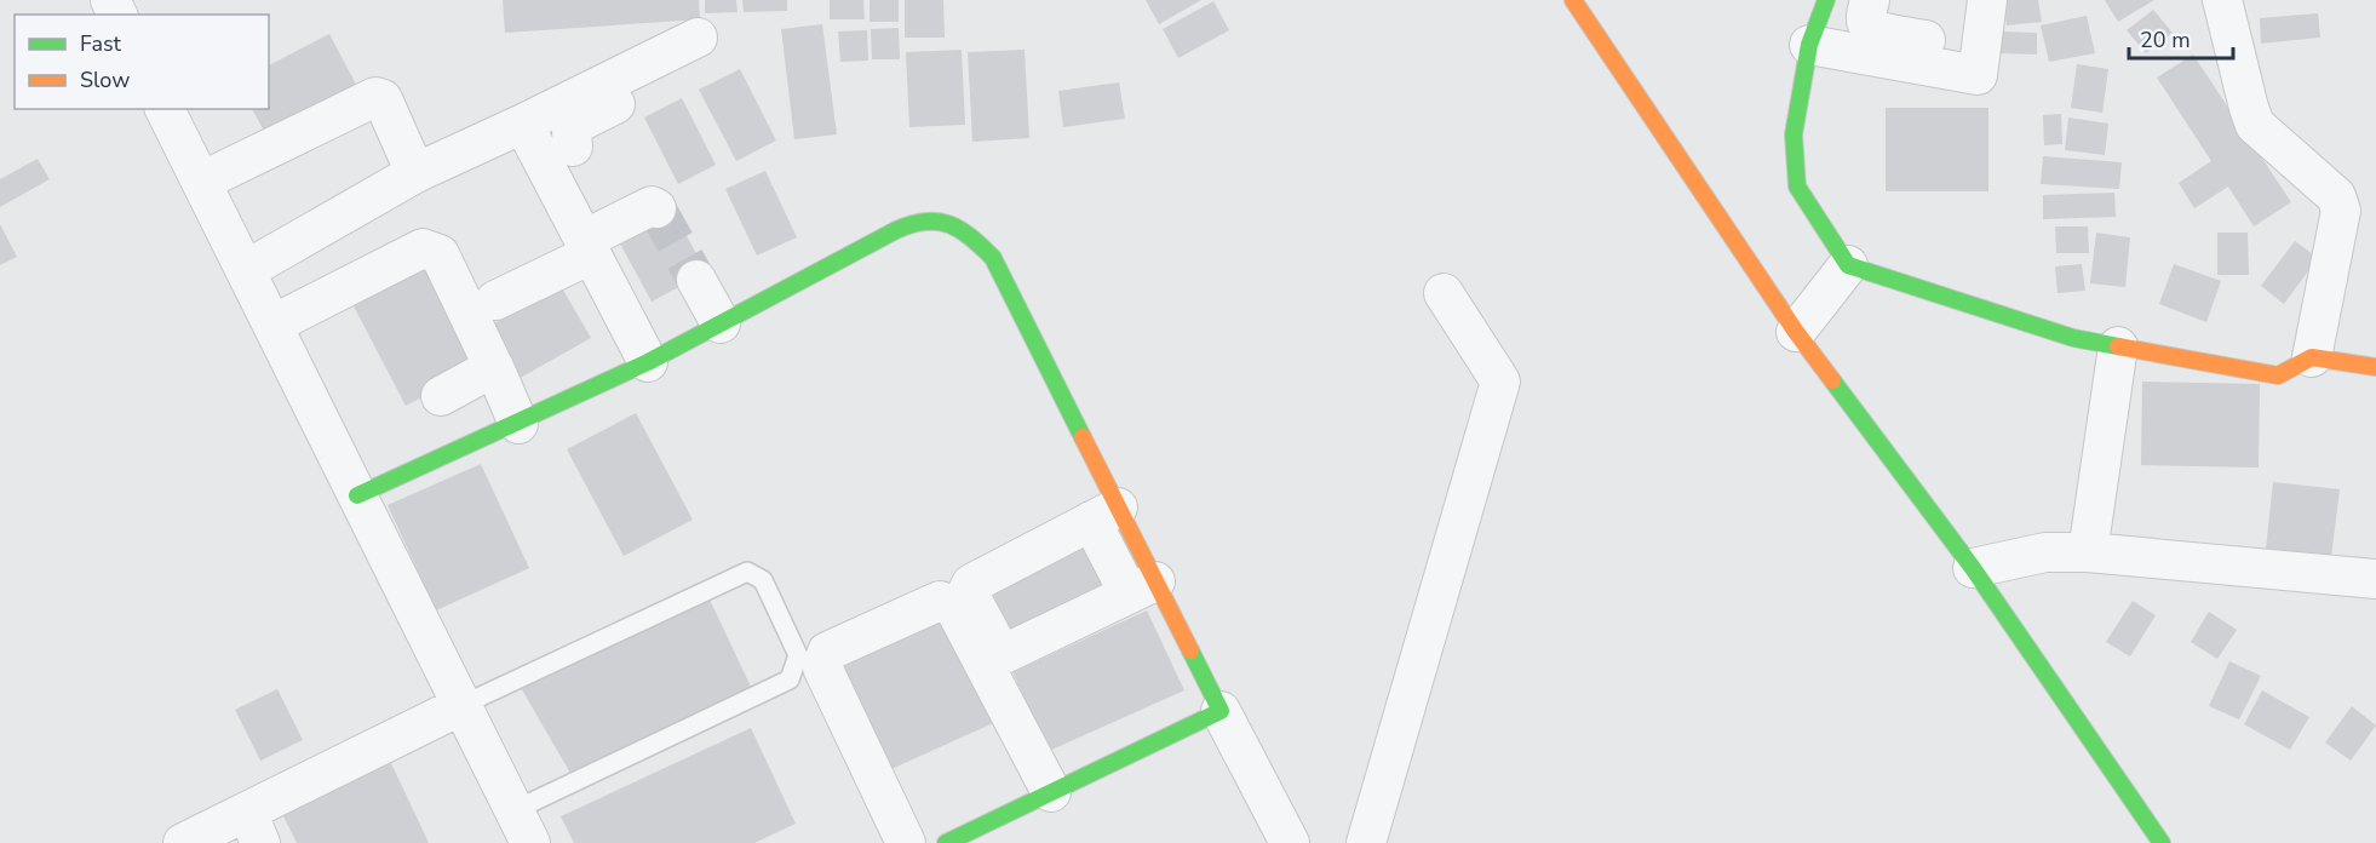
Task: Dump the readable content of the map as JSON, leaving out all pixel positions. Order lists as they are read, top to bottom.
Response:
{
  "legend": ["Fast", "Slow"],
  "scale_bar": "20 m"
}
